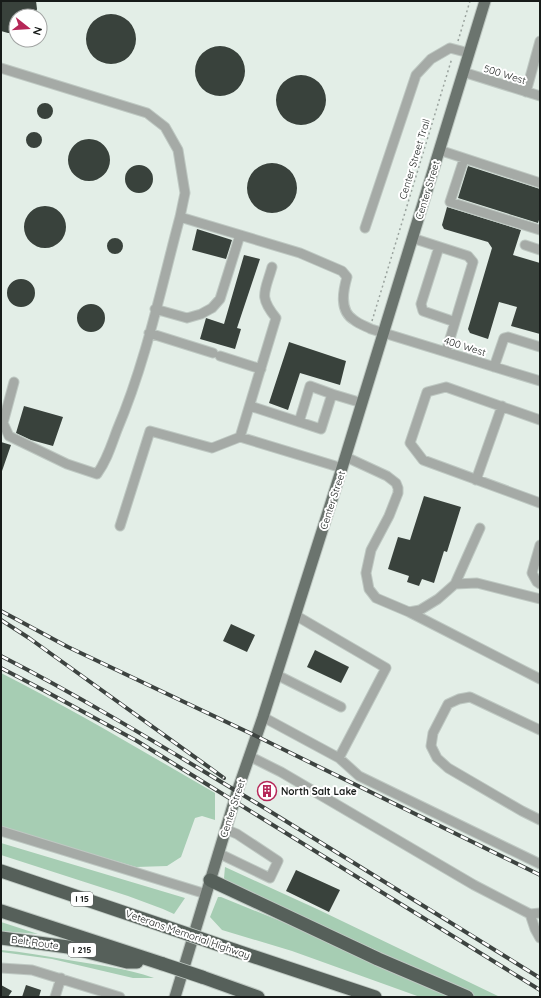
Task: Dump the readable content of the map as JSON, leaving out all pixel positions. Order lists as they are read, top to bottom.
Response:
{
  "streets": {
    "highway": [
      "I 15",
      "Veterans Memorial Highway",
      "Belt Route",
      "I 215"
    ],
    "main road": ["Center Street"],
    "street": ["500 West", "400 West"],
    "path": ["Center Street Trail"]
  },
  "crossings": [
    ["500 West", "Center Street"],
    ["Center Street", "400 West"]
  ],
  "places": {
    "building": ["North Salt Lake"]
  },
  "north": "right"
}
